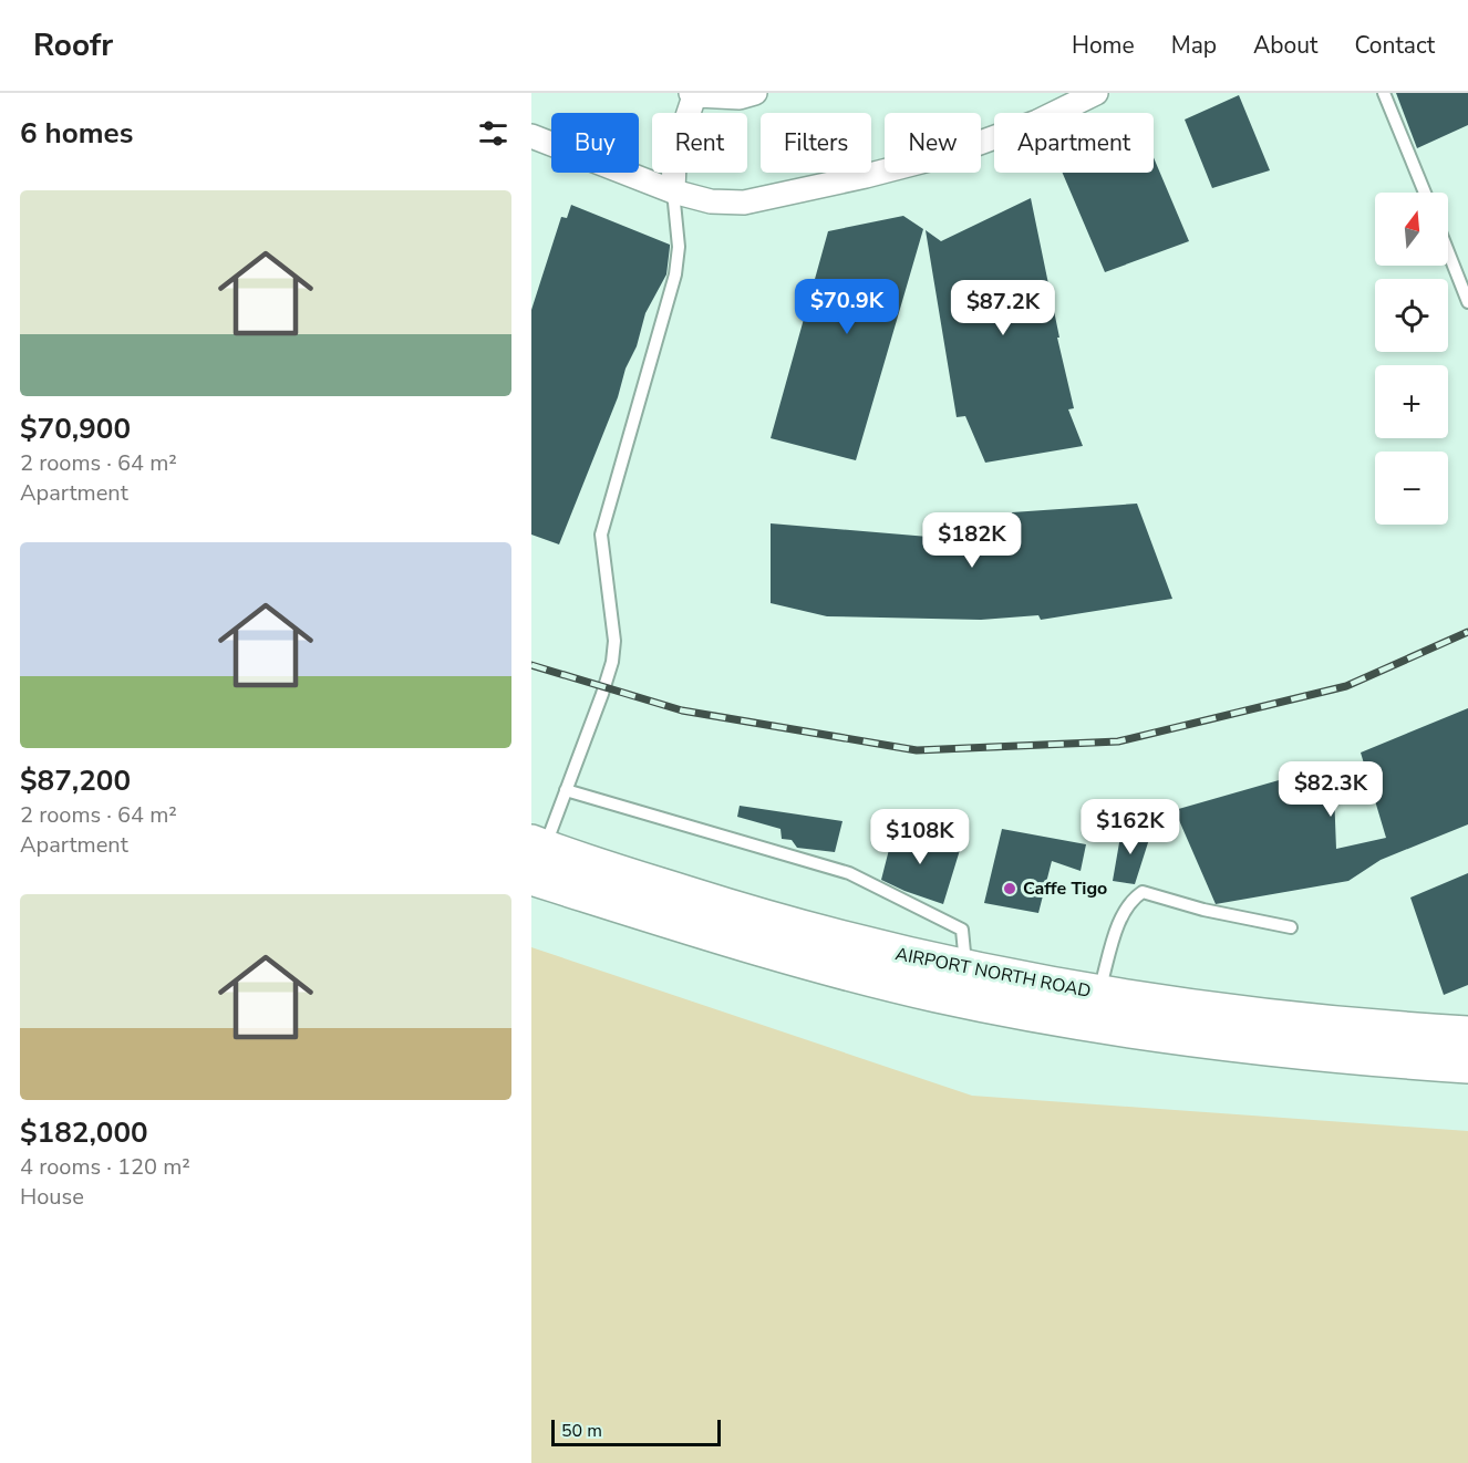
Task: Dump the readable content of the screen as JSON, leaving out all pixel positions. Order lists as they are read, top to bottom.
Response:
{
  "streets": {
    "main road": ["AIRPORT NORTH ROAD"]
  },
  "places": ["Caffe Tigo"],
  "scale_bar": "50 m",
  "north": "top",
  "page": {
    "header": "Roofr",
    "nav": [
      "Home",
      "Map",
      "About",
      "Contact"
    ],
    "heading": "6 homes",
    "chip": [
      "Buy",
      "Rent",
      "Filters",
      "New",
      "Apartment"
    ],
    "list": [
      {
        "name": "$70,900",
        "note": "2 rooms · 64 m² · Apartment"
      },
      {
        "name": "$87,200",
        "note": "2 rooms · 64 m² · Apartment"
      },
      {
        "name": "$182,000",
        "note": "4 rooms · 120 m² · House"
      }
    ],
    "map_buttons": ["+", "−"],
    "price": [
      "$70.9K",
      "$87.2K",
      "$182K",
      "$82.3K",
      "$162K",
      "$108K"
    ],
    "scale": "50 m"
  }
}
